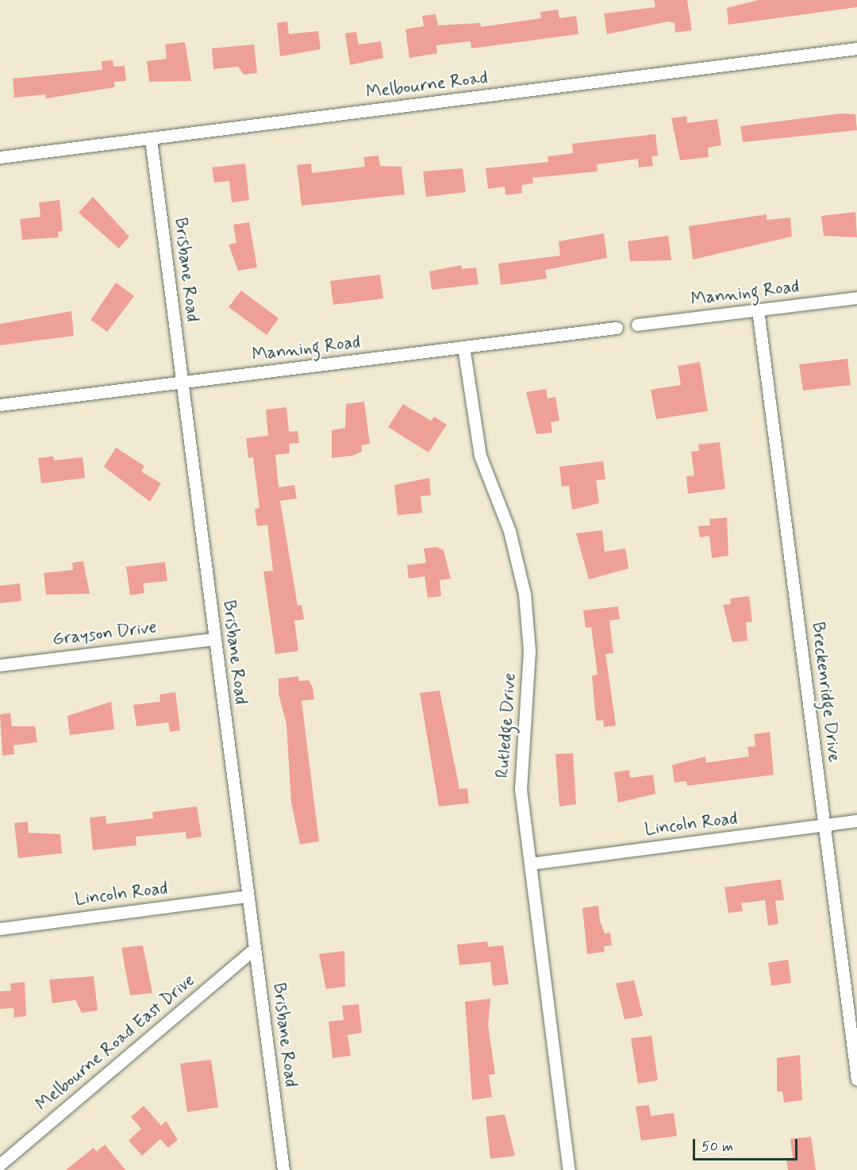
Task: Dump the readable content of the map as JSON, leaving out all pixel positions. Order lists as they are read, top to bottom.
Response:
{
  "streets": {
    "street": [
      "Melbourne Road",
      "Brisbane Road",
      "Manning Road",
      "Grayson Drive",
      "Breckenridge Drive",
      "Rutledge Drive",
      "Lincoln Road",
      "Melbourne Road East Drive"
    ]
  },
  "crossings": [
    ["Melbourne Road", "Brisbane Road"],
    ["Brisbane Road", "Manning Road"],
    ["Brisbane Road", "Grayson Drive"],
    ["Brisbane Road", "Lincoln Road"],
    ["Brisbane Road", "Melbourne Road East Drive"],
    ["Manning Road", "Breckenridge Drive"],
    ["Manning Road", "Rutledge Drive"],
    ["Breckenridge Drive", "Lincoln Road"],
    ["Rutledge Drive", "Lincoln Road"]
  ],
  "scale_bar": "50 m"
}
